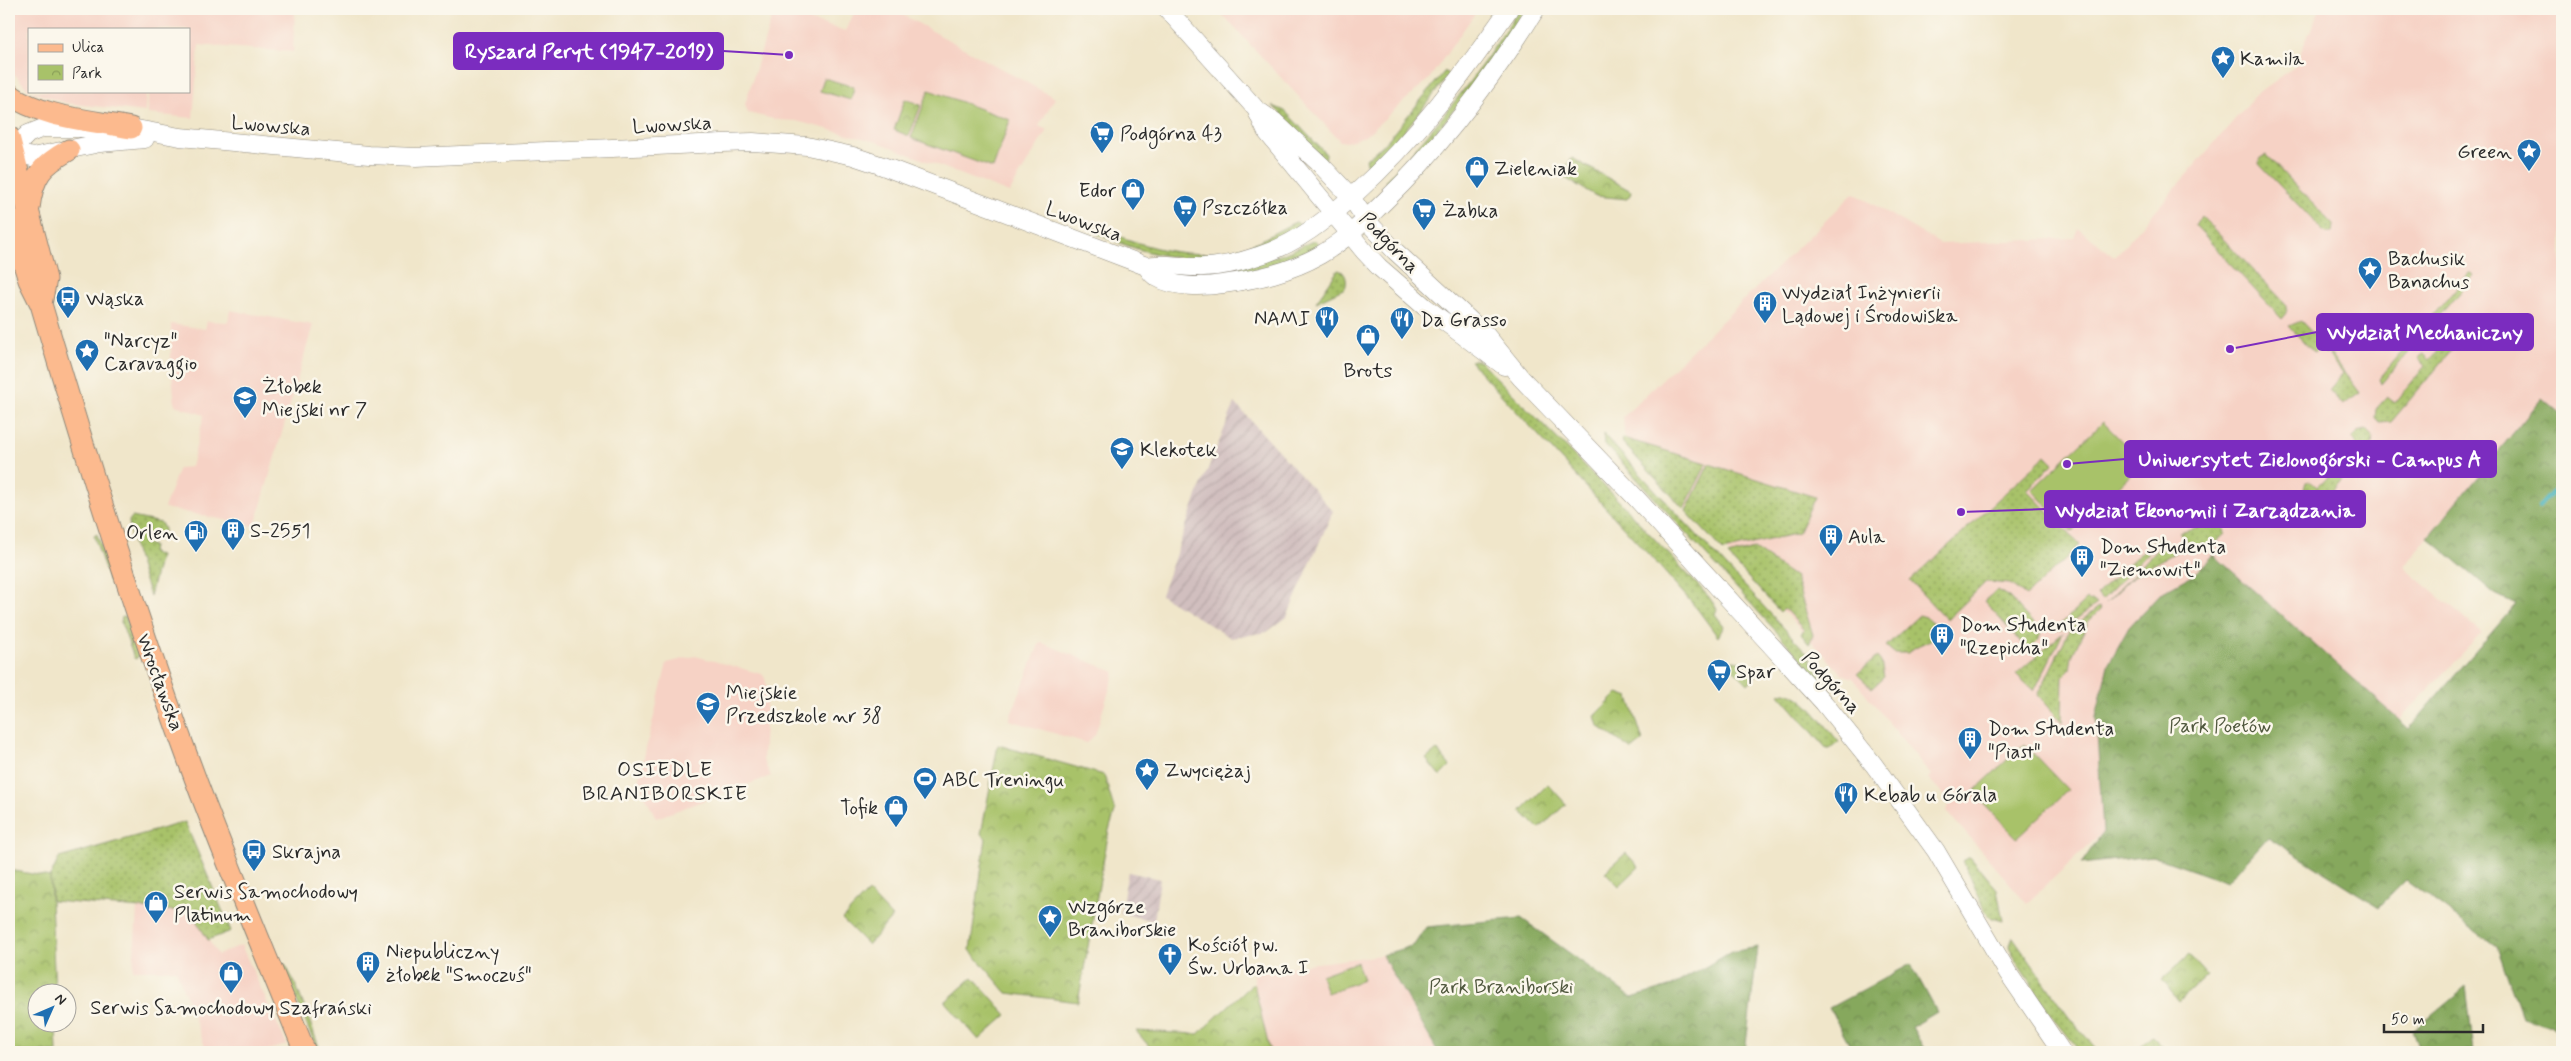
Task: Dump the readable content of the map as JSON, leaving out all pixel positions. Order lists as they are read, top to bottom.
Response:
{
  "streets": {
    "main road": ["Wrocławska"],
    "street": ["Lwowska", "Podgórna"]
  },
  "crossings": [
    ["Lwowska", "Podgórna"],
    ["Lwowska", "Wrocławska"]
  ],
  "districts": ["OSIEDLE BRANIBORSKIE"],
  "parks": ["Park Poetów", "Park Braniborski"],
  "places": {
    "other": [
      "Ryszard Peryt (1947-2019)",
      "Wydział Mechaniczny",
      "Uniwersytet Zielonogórski - Campus A",
      "Wydział Ekonomii i Zarządzania"
    ],
    "place": [
      "Kamila",
      "Green",
      "Bachusik Banachus",
      "\"Narcyz\" Caravaggio",
      "Zwyciężaj",
      "Wzgórze Braniborskie"
    ],
    "supermarket": [
      "Podgórna 43",
      "Pszczółka",
      "Żabka",
      "Spar"
    ],
    "shop": [
      "Zieleniak",
      "Edor",
      "Brots",
      "Tofik",
      "Serwis Samochodowy Platinum",
      "Serwis Samochodowy Szafrański"
    ],
    "bus stop": ["Wąska", "Skrajna"],
    "building": [
      "Wydział Inżynierii Lądowej i Środowiska",
      "S-2551",
      "Aula",
      "Dom Studenta \"Ziemowit\"",
      "Dom Studenta \"Rzepicha\"",
      "Dom Studenta \"Piast\"",
      "Niepubliczny żłobek \"Smoczuś\""
    ],
    "restaurant": ["NAMI", "Da Grasso", "Kebab u Górala"],
    "school or university": ["Żłobek Miejski nr 7", "Klekotek", "Miejskie Przedszkole nr 38"],
    "fuel station": ["Orlen"],
    "sports": ["ABC Treningu"],
    "church": ["Kościół pw. Św. Urbana I"]
  },
  "legend": ["Ulica", "Park"],
  "scale_bar": "50 m",
  "north": "top right"
}
